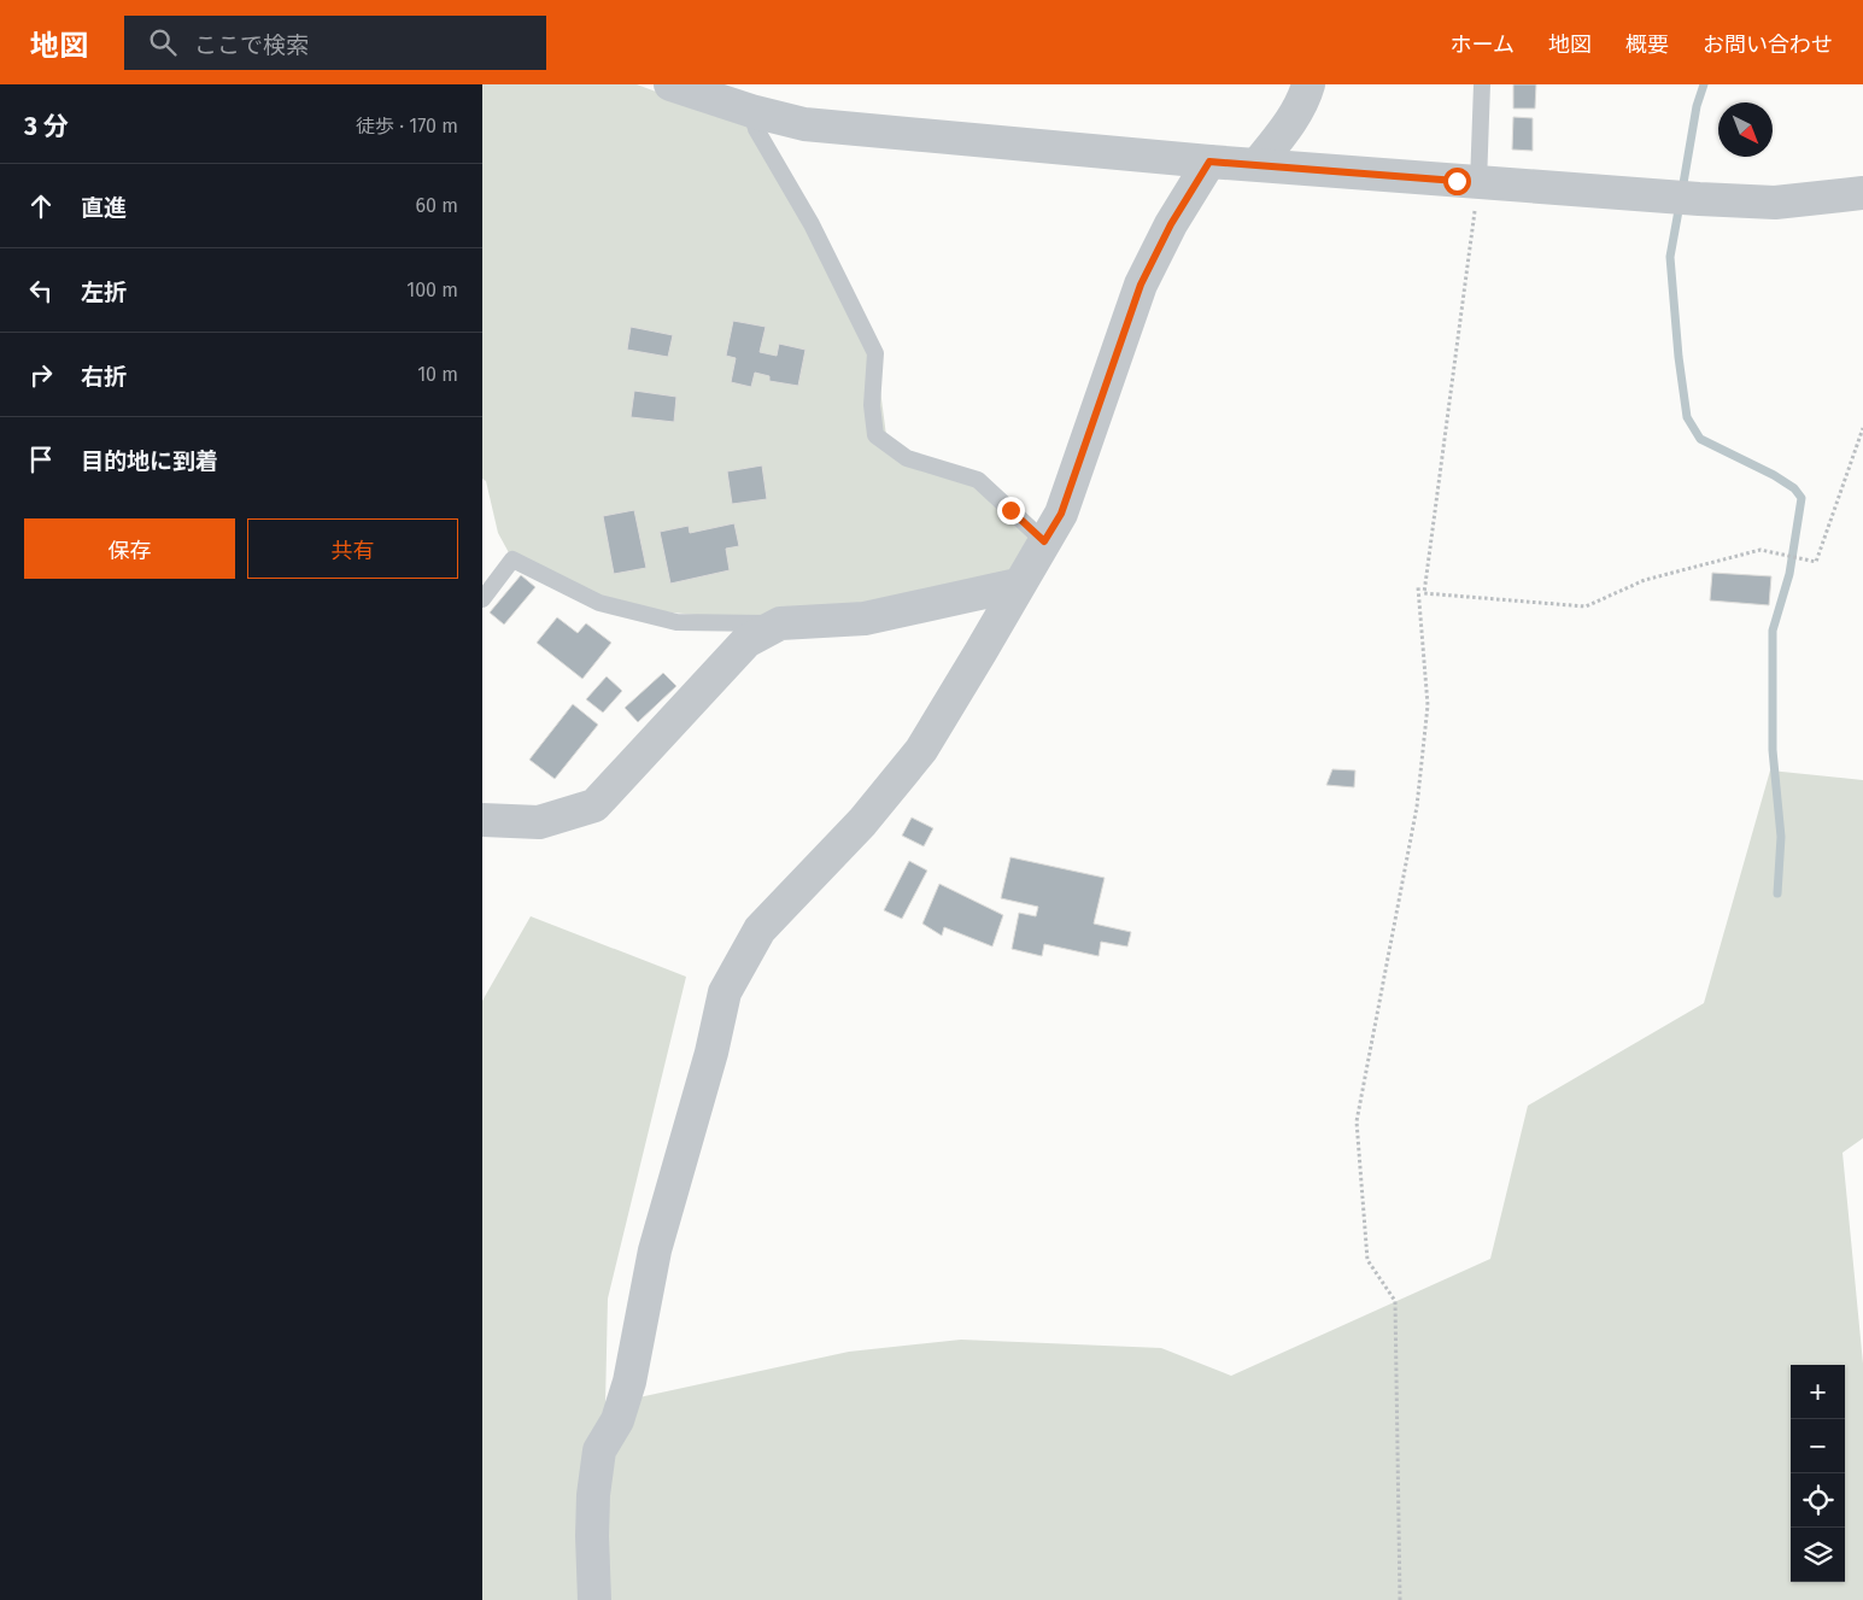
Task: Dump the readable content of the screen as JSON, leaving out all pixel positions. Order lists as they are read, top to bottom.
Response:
{
  "north": "bottom right",
  "page": {
    "header": "地図",
    "search": "ここで検索",
    "nav": [
      "ホーム",
      "地図",
      "概要",
      "お問い合わせ"
    ],
    "heading": ["3 分", "徒歩 · 170 m"],
    "list": [
      ["直進", "60 m"],
      ["左折", "100 m"],
      ["右折", "10 m"],
      "目的地に到着"
    ],
    "buttons": ["保存", "共有"],
    "map_buttons": ["+", "−"]
  }
}
